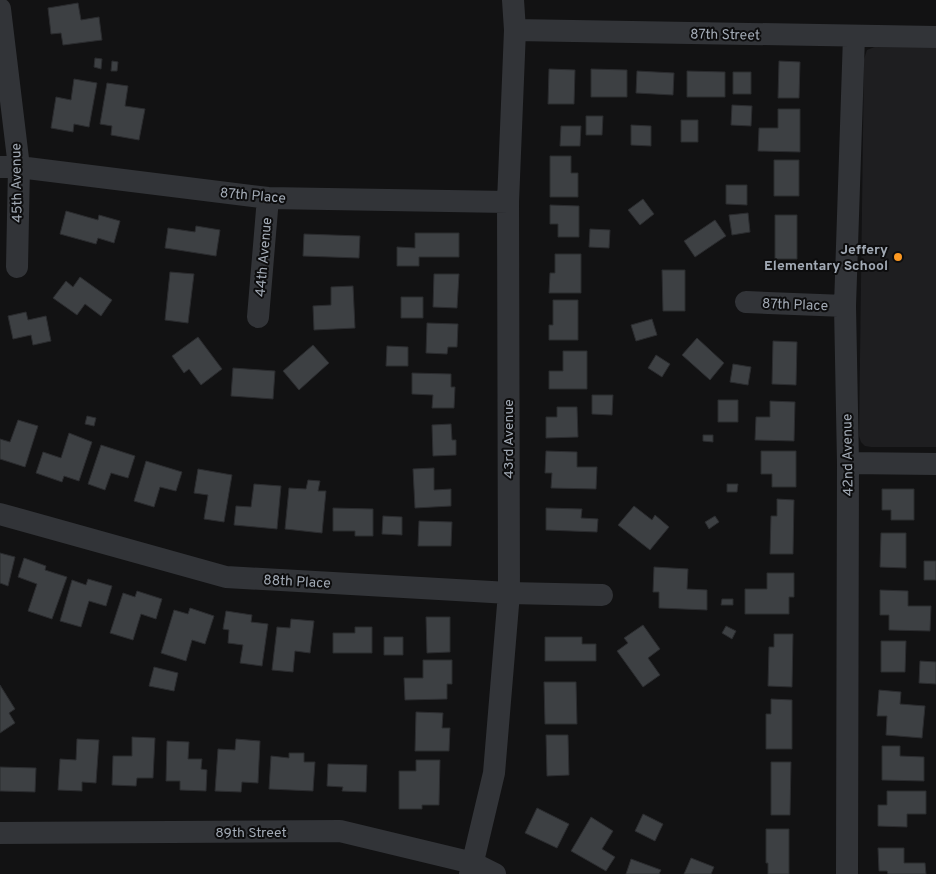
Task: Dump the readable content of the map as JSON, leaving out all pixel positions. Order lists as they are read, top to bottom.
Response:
{
  "streets": {
    "street": [
      "87th Street",
      "45th Avenue",
      "87th Place",
      "44th Avenue",
      "43rd Avenue",
      "42nd Avenue",
      "88th Place",
      "89th Street"
    ]
  },
  "crossings": [
    ["87th Street", "43rd Avenue"],
    ["87th Street", "42nd Avenue"],
    ["45th Avenue", "87th Place"],
    ["87th Place", "44th Avenue"],
    ["87th Place", "43rd Avenue"],
    ["87th Place", "42nd Avenue"],
    ["43rd Avenue", "88th Place"],
    ["43rd Avenue", "89th Street"]
  ],
  "places": ["Jeffery Elementary School"]
}
